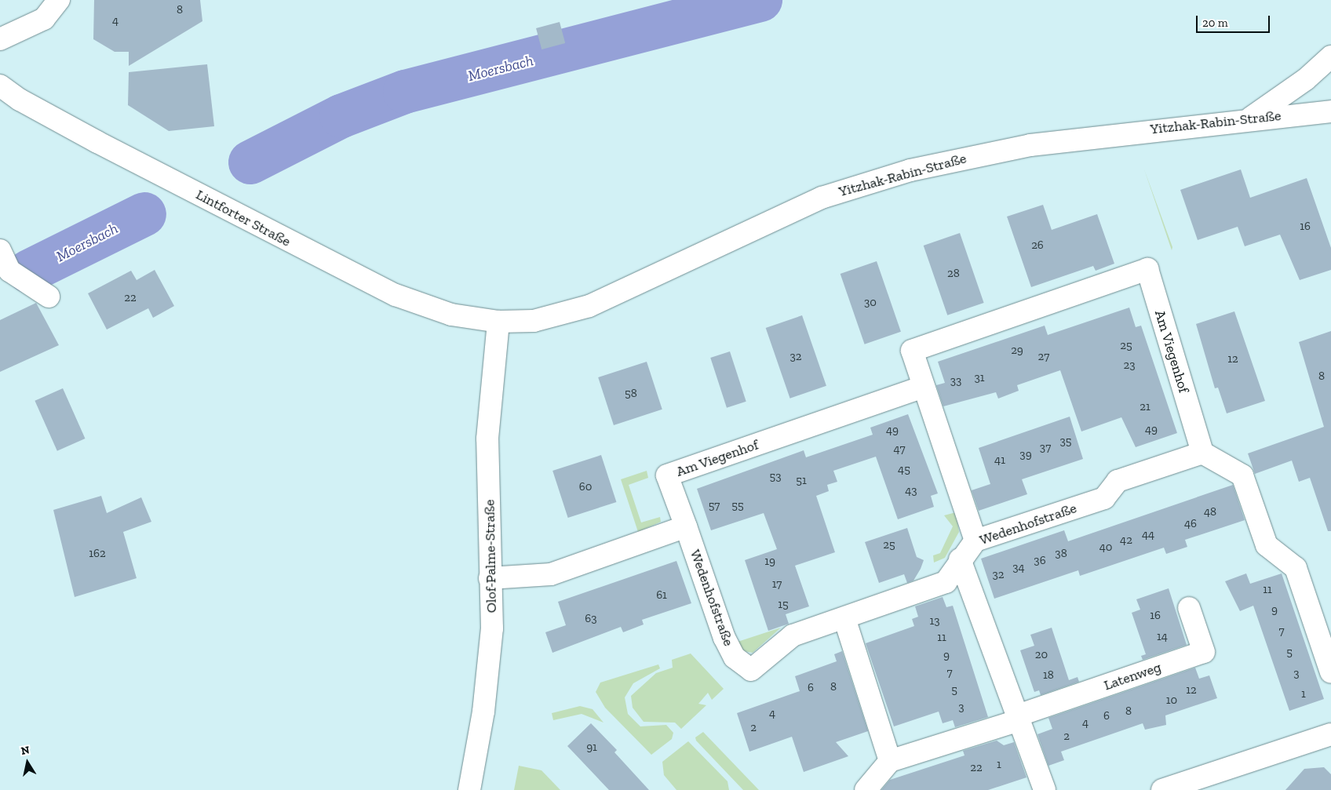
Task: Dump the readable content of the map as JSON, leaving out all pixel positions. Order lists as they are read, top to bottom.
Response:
{
  "streets": {
    "street": [
      "Yitzhak-Rabin-Straße",
      "Lintforter Straße",
      "Am Viegenhof",
      "Wedenhofstraße",
      "Olof-Palme-Straße",
      "Latenweg"
    ]
  },
  "crossings": [
    ["Yitzhak-Rabin-Straße", "Lintforter Straße"],
    ["Yitzhak-Rabin-Straße", "Olof-Palme-Straße"],
    ["Lintforter Straße", "Olof-Palme-Straße"],
    ["Am Viegenhof", "Wedenhofstraße"]
  ],
  "water": ["Moersbach"],
  "house_numbers": [
    "8",
    "4",
    "16",
    "26",
    "28",
    "22",
    "30",
    "25",
    "29",
    "32",
    "27",
    "12",
    "23",
    "8",
    "31",
    "33",
    "58",
    "21",
    "49",
    "49",
    "35",
    "37",
    "47",
    "39",
    "41",
    "45",
    "53",
    "51",
    "60",
    "43",
    "57",
    "55",
    "48",
    "46",
    "44",
    "42",
    "25",
    "40",
    "162",
    "38",
    "36",
    "19",
    "34",
    "32",
    "17",
    "11",
    "61",
    "15",
    "9",
    "16",
    "63",
    "13",
    "7",
    "14",
    "11",
    "5",
    "20",
    "9",
    "7",
    "3",
    "18",
    "8",
    "6",
    "5",
    "12",
    "1",
    "10",
    "3",
    "8",
    "4",
    "6",
    "4",
    "2",
    "2",
    "91",
    "1",
    "22"
  ],
  "scale_bar": "20 m",
  "north": "top"
}
